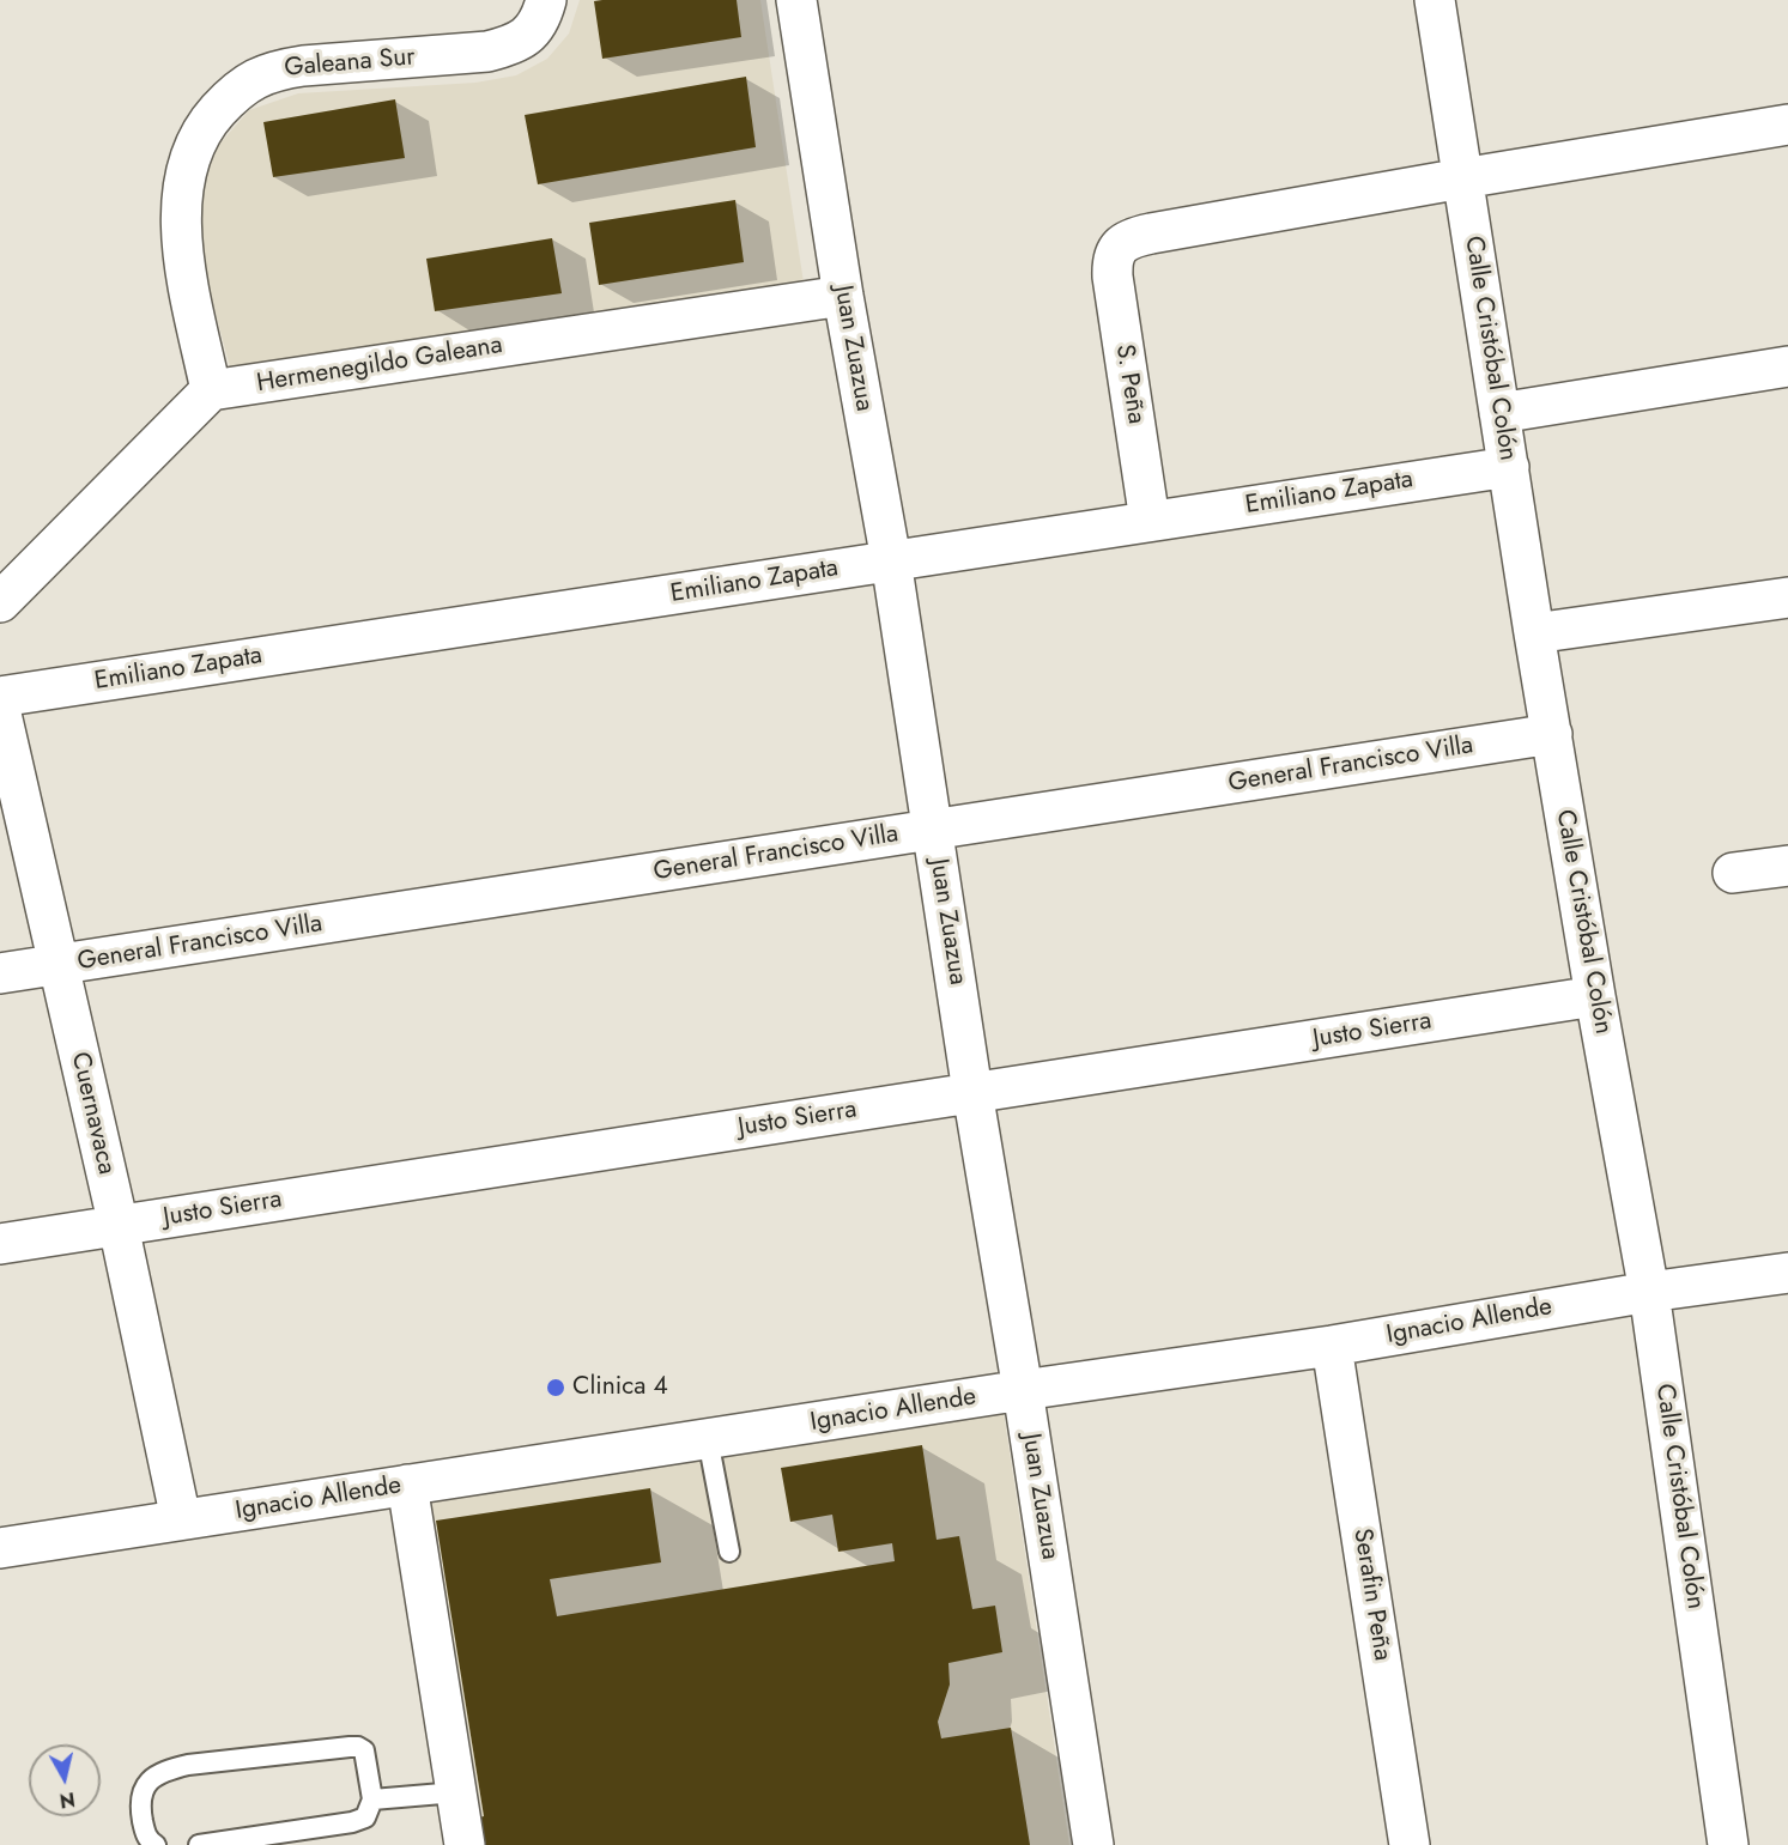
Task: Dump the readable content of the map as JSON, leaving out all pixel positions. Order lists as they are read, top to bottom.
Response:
{
  "streets": {
    "street": [
      "Galeana Sur",
      "Juan Zuazua",
      "Calle Cristóbal Colón",
      "Hermenegildo Galeana",
      "S. Peña",
      "Emiliano Zapata",
      "General Francisco Villa",
      "Justo Sierra",
      "Cuernavaca",
      "Ignacio Allende",
      "Serafin Peña"
    ]
  },
  "crossings": [
    ["Galeana Sur", "Hermenegildo Galeana"],
    ["Juan Zuazua", "Hermenegildo Galeana"],
    ["Juan Zuazua", "Emiliano Zapata"],
    ["Juan Zuazua", "General Francisco Villa"],
    ["Juan Zuazua", "Justo Sierra"],
    ["Juan Zuazua", "Ignacio Allende"],
    ["Calle Cristóbal Colón", "S. Peña"],
    ["Calle Cristóbal Colón", "Emiliano Zapata"],
    ["Calle Cristóbal Colón", "General Francisco Villa"],
    ["Calle Cristóbal Colón", "Justo Sierra"],
    ["Calle Cristóbal Colón", "Ignacio Allende"],
    ["S. Peña", "Emiliano Zapata"],
    ["General Francisco Villa", "Cuernavaca"],
    ["Justo Sierra", "Cuernavaca"],
    ["Cuernavaca", "Ignacio Allende"],
    ["Ignacio Allende", "Serafin Peña"]
  ],
  "places": ["Clinica 4"],
  "north": "bottom"
}
